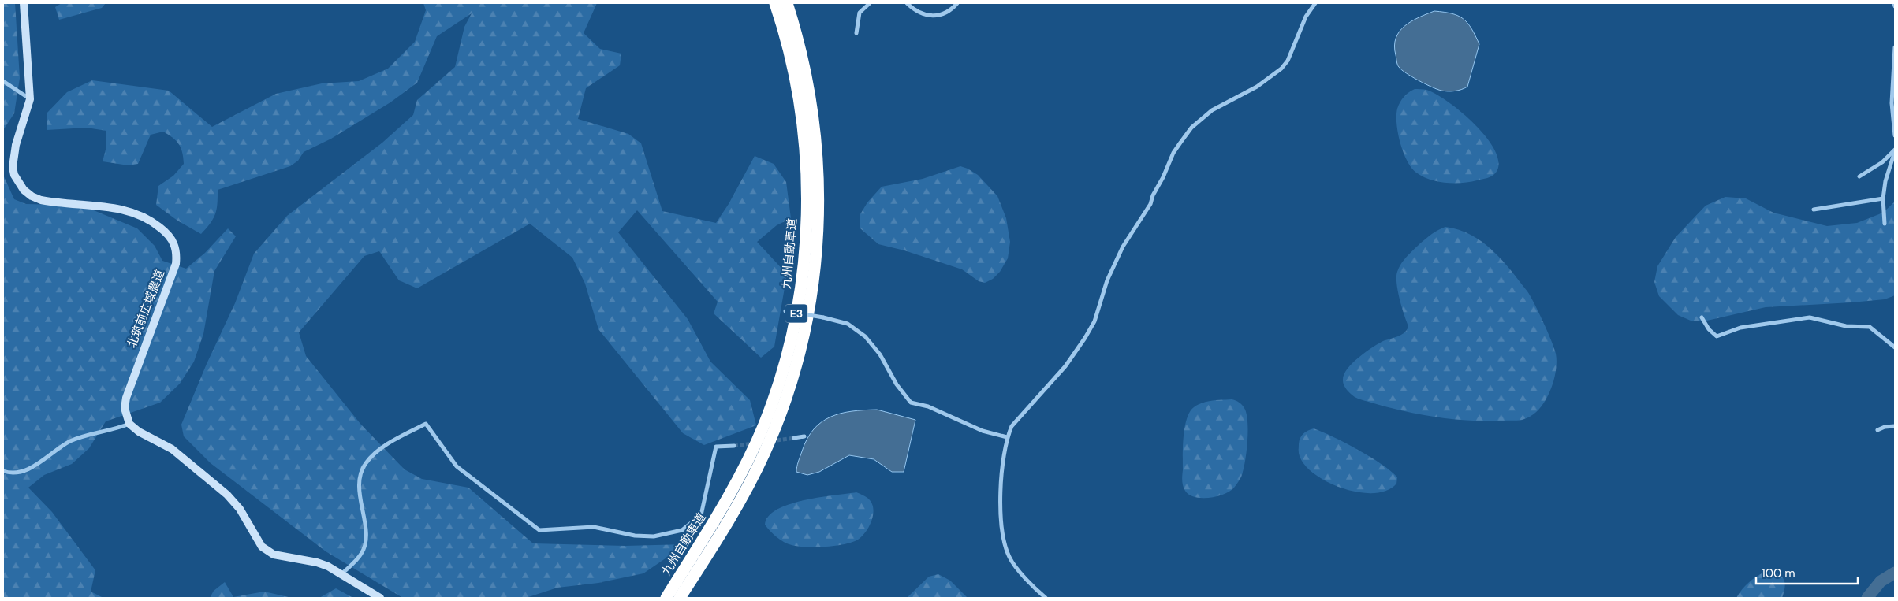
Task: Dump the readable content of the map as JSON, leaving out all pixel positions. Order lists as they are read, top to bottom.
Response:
{
  "streets": {
    "highway": ["九州自動車道", "E3"],
    "street": ["北筑前広域農道"]
  },
  "scale_bar": "100 m"
}
